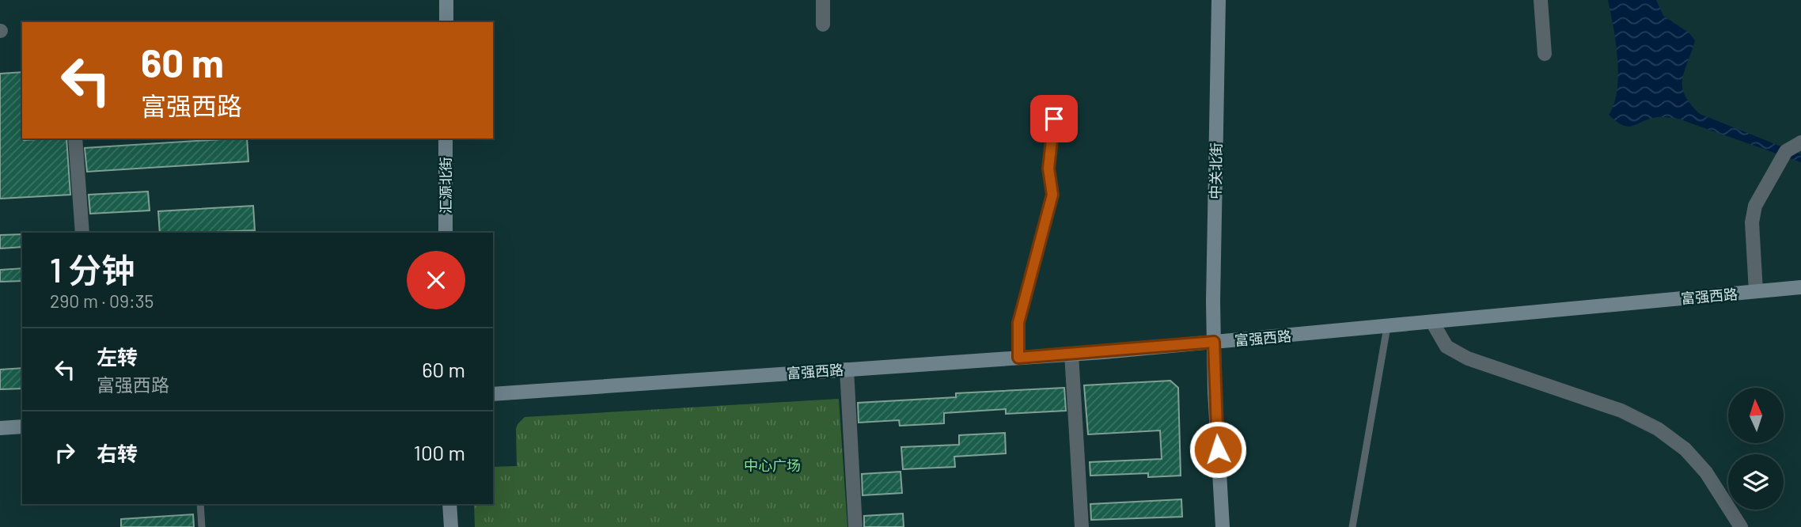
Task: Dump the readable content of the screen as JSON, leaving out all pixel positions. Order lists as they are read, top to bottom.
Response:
{
  "streets": {
    "street": ["中关北街", "汇源北街", "富强西路"]
  },
  "crossings": [
    ["中关北街", "富强西路"]
  ],
  "parks": ["中心广场"],
  "north": "top",
  "page": {
    "turn": ["60 m", "富强西路"],
    "heading": ["1 分钟", "290 m · 09:35"],
    "list": [
      {
        "name": "左转",
        "note": "富强西路",
        "value": "60 m"
      },
      {
        "name": "右转",
        "value": "100 m"
      }
    ]
  }
}
